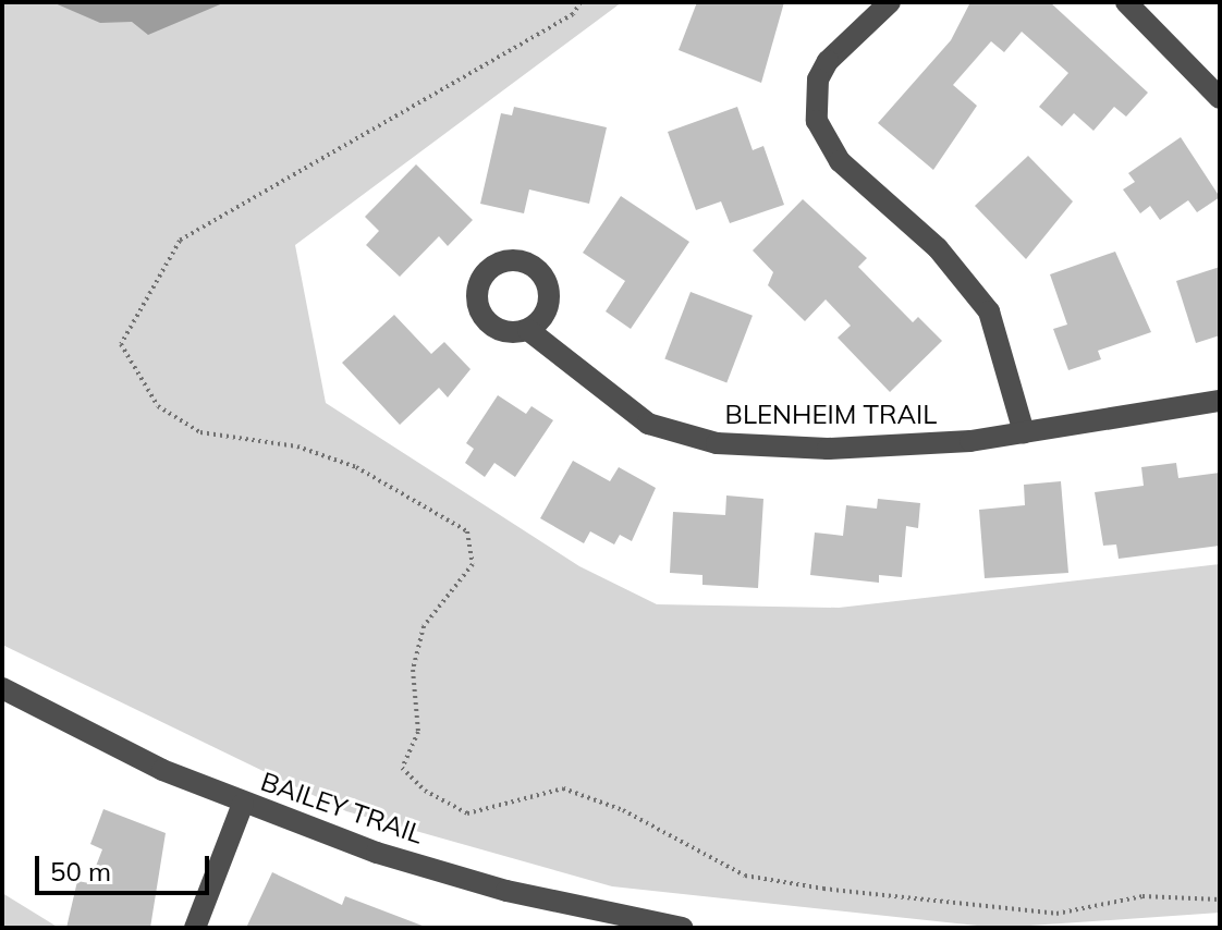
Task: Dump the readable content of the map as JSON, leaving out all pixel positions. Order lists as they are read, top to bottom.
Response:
{
  "streets": {
    "street": ["BLENHEIM TRAIL", "BAILEY TRAIL"]
  },
  "scale_bar": "50 m"
}
